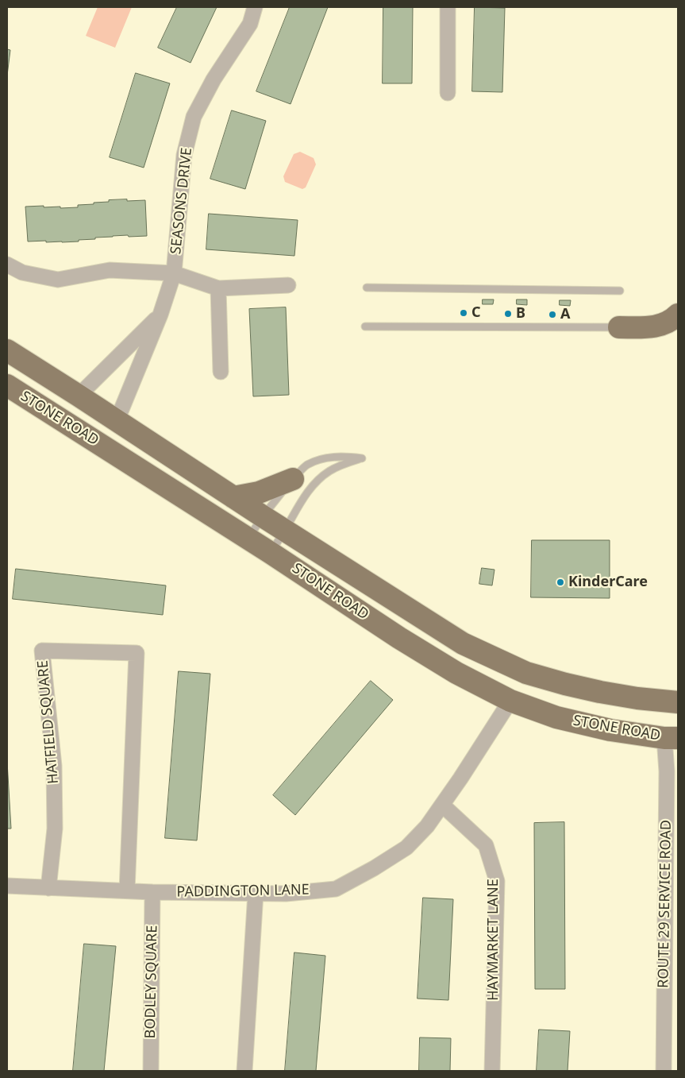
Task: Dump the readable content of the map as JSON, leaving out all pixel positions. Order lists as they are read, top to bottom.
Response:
{
  "streets": {
    "main road": ["STONE ROAD"],
    "street": [
      "SEASONS DRIVE",
      "HATFIELD SQUARE",
      "PADDINGTON LANE",
      "ROUTE 29 SERVICE ROAD",
      "HAYMARKET LANE",
      "BODLEY SQUARE"
    ]
  },
  "crossings": [
    ["SEASONS DRIVE", "STONE ROAD"],
    ["STONE ROAD", "PADDINGTON LANE"],
    ["STONE ROAD", "ROUTE 29 SERVICE ROAD"],
    ["HATFIELD SQUARE", "PADDINGTON LANE"],
    ["PADDINGTON LANE", "HAYMARKET LANE"],
    ["PADDINGTON LANE", "BODLEY SQUARE"]
  ],
  "places": [
    "C",
    "B",
    "A",
    "KinderCare"
  ]
}
